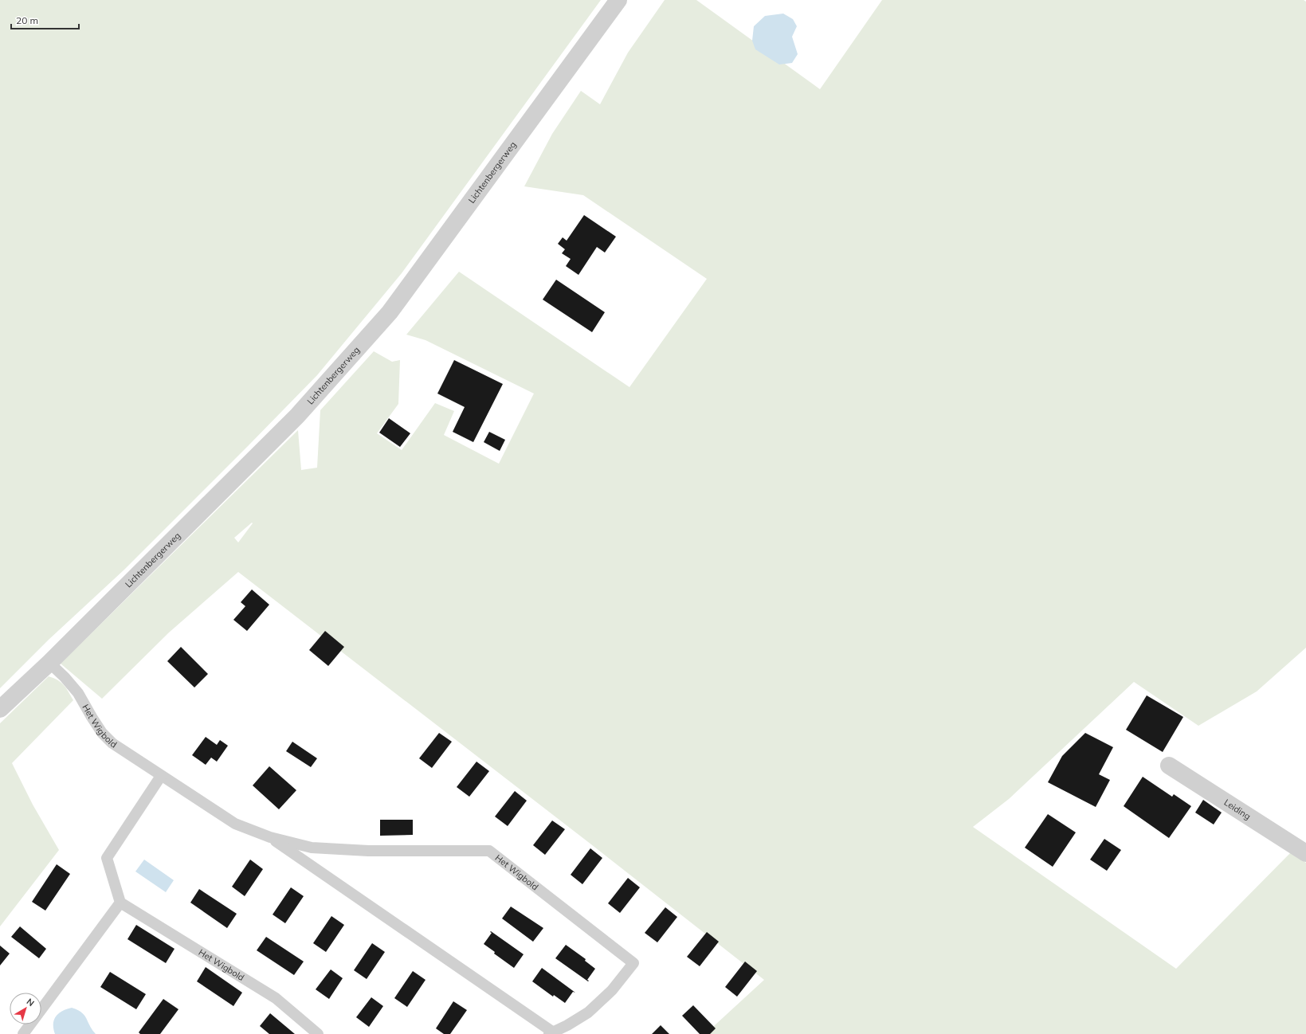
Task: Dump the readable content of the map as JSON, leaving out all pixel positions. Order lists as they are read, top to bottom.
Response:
{
  "streets": {
    "street": ["Lichtenbergerweg", "Leiding"],
    "lane": ["Het Wigbold"]
  },
  "crossings": [
    ["Lichtenbergerweg", "Het Wigbold"]
  ],
  "scale_bar": "20 m",
  "north": "top right"
}
